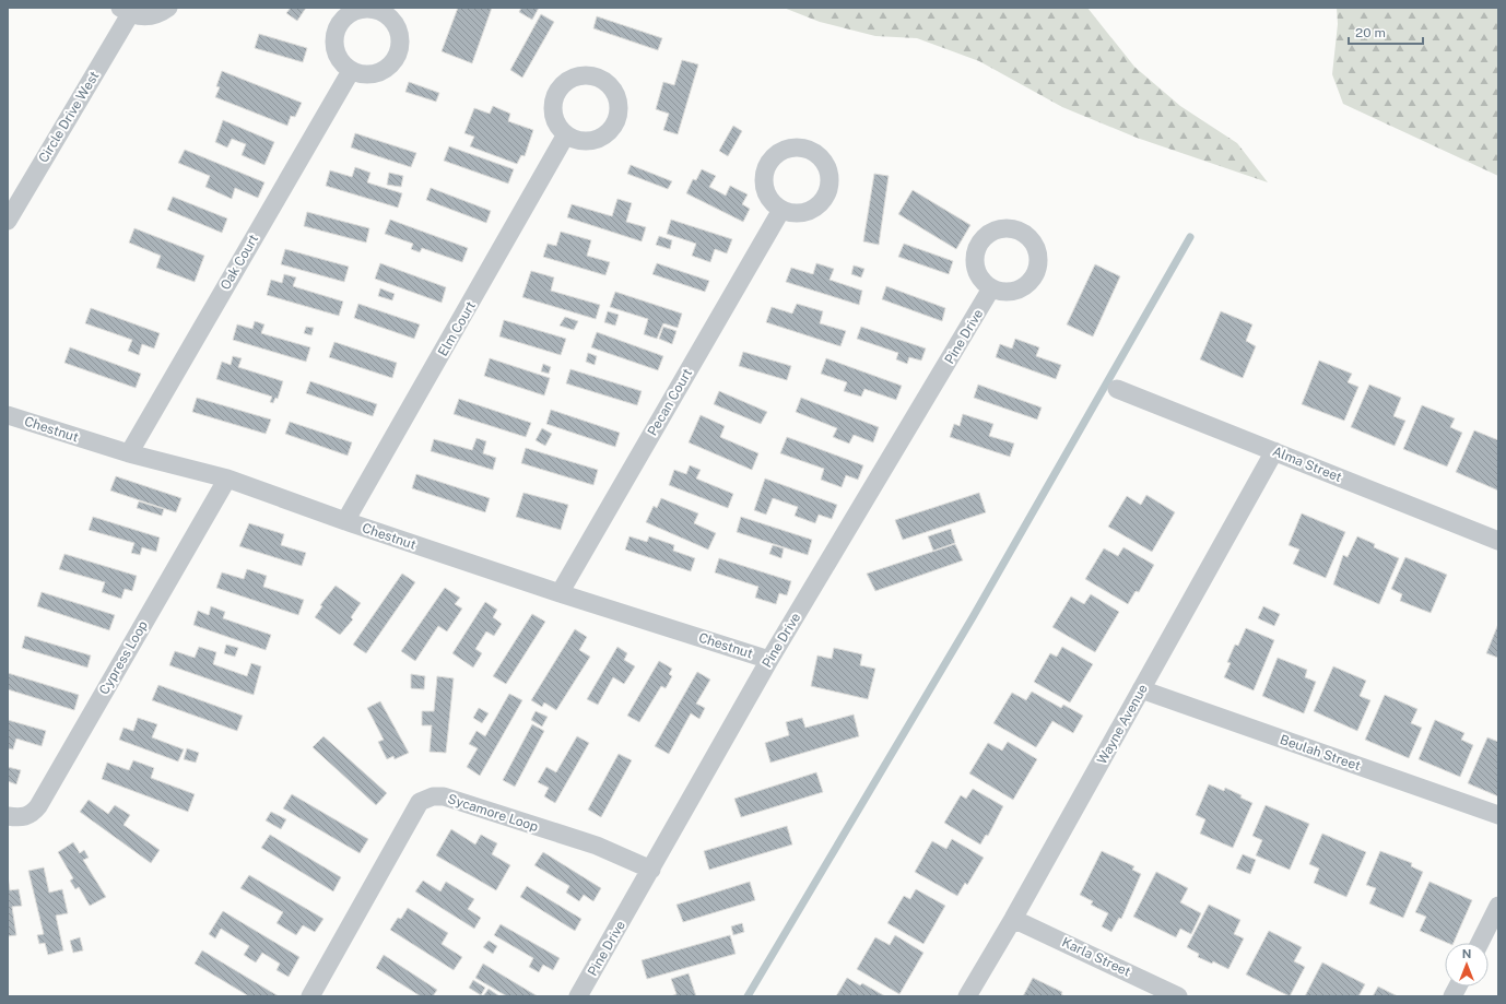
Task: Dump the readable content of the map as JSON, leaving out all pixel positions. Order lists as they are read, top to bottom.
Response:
{
  "streets": {
    "street": [
      "Circle Drive West",
      "Oak Court",
      "Elm Court",
      "Pine Drive",
      "Pecan Court",
      "Chestnut",
      "Alma Street",
      "Cypress Loop",
      "Wayne Avenue",
      "Beulah Street",
      "Sycamore Loop",
      "Karla Street"
    ]
  },
  "crossings": [
    ["Oak Court", "Chestnut"],
    ["Elm Court", "Chestnut"],
    ["Pine Drive", "Chestnut"],
    ["Pine Drive", "Sycamore Loop"],
    ["Pecan Court", "Chestnut"],
    ["Chestnut", "Cypress Loop"],
    ["Alma Street", "Wayne Avenue"],
    ["Wayne Avenue", "Beulah Street"],
    ["Wayne Avenue", "Karla Street"]
  ],
  "scale_bar": "20 m",
  "north": "top"
}
